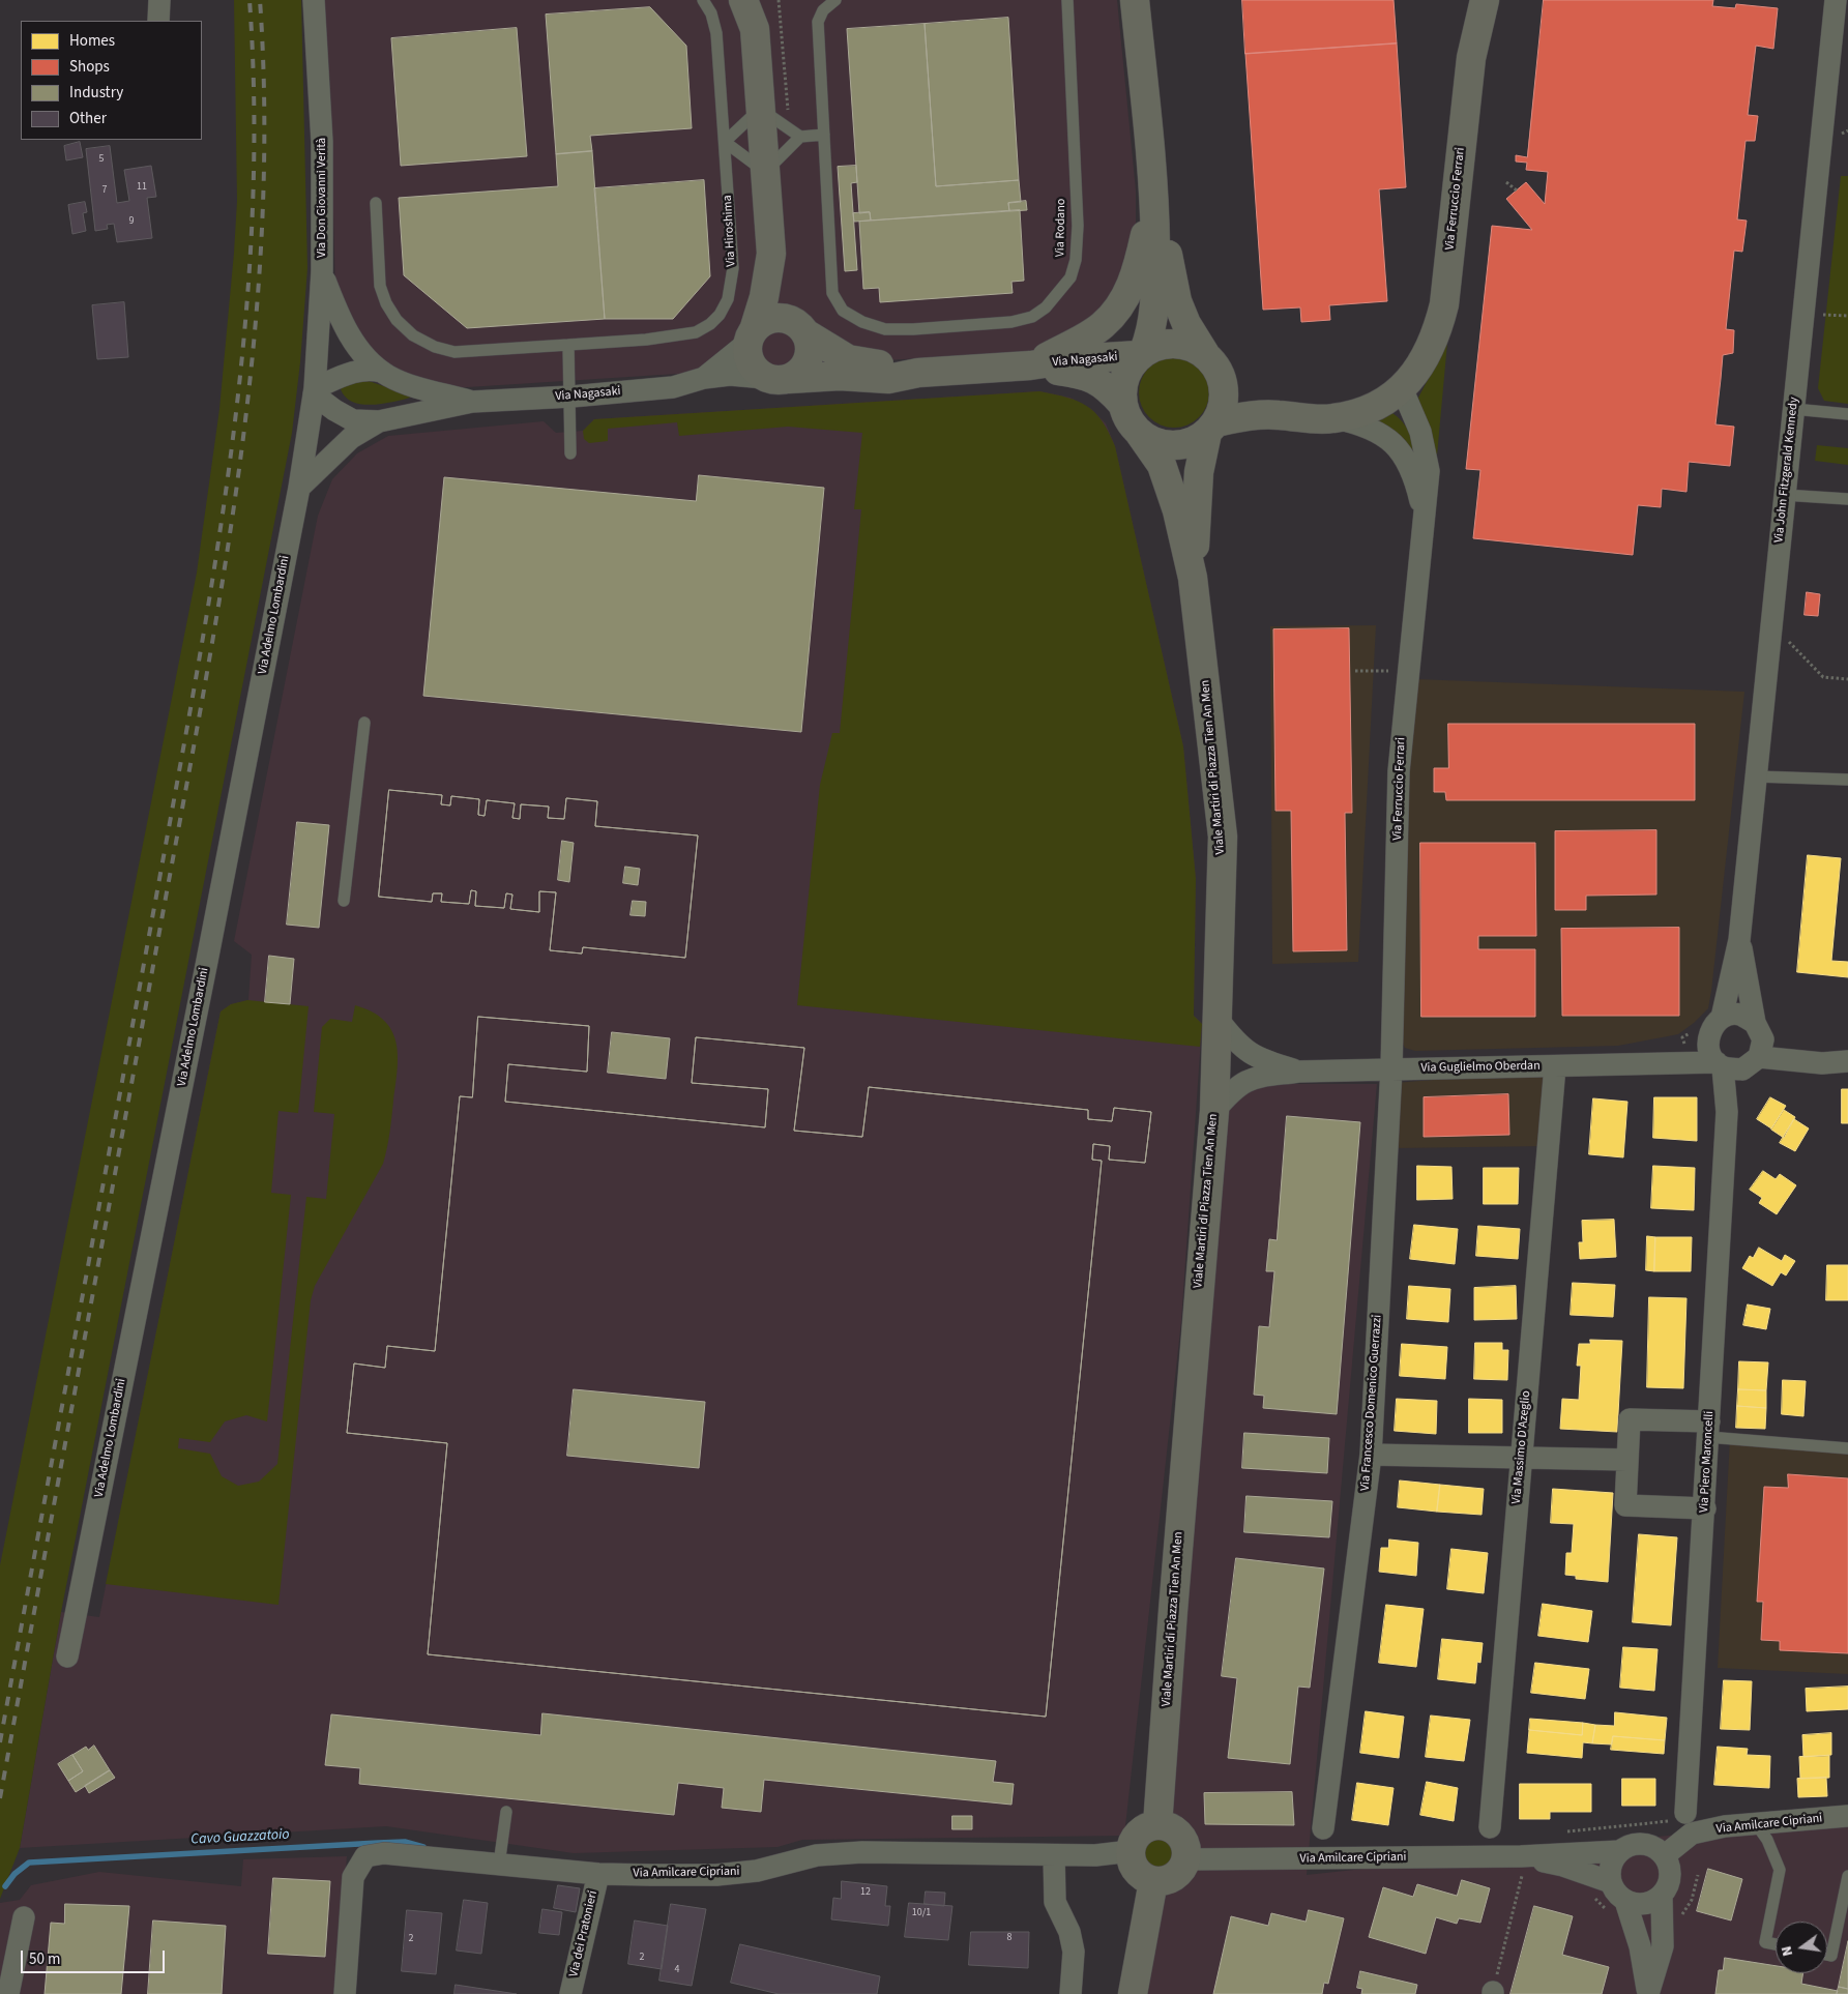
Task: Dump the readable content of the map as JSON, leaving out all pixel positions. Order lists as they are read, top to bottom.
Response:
{
  "streets": {
    "main road": ["Via Ferruccio Ferrari", "Via Nagasaki", "Viale Martiri di Piazza Tien An Men"],
    "street": [
      "Via Don Giovanni Verità",
      "Via John Fitzgerald Kennedy",
      "Via Adelmo Lombardini",
      "Via Guglielmo Oberdan",
      "Via Francesco Domenico Guerrazzi",
      "Via Massimo D'Azeglio",
      "Via Piero Maroncelli",
      "Via Amilcare Cipriani",
      "Via dei Pratonieri"
    ],
    "lane": ["Via Rodano", "Via Hiroshima"]
  },
  "crossings": [
    ["Via Don Giovanni Verità", "Via Nagasaki"],
    ["Via Don Giovanni Verità", "Via Adelmo Lombardini"],
    ["Via Ferruccio Ferrari", "Via Guglielmo Oberdan"],
    ["Via Ferruccio Ferrari", "Via Francesco Domenico Guerrazzi"],
    ["Via Nagasaki", "Via Adelmo Lombardini"],
    ["Via Nagasaki", "Viale Martiri di Piazza Tien An Men"],
    ["Via John Fitzgerald Kennedy", "Via Guglielmo Oberdan"],
    ["Via John Fitzgerald Kennedy", "Via Piero Maroncelli"],
    ["Viale Martiri di Piazza Tien An Men", "Via Guglielmo Oberdan"],
    ["Viale Martiri di Piazza Tien An Men", "Via Amilcare Cipriani"],
    ["Via Guglielmo Oberdan", "Via Francesco Domenico Guerrazzi"],
    ["Via Guglielmo Oberdan", "Via Massimo D'Azeglio"],
    ["Via Guglielmo Oberdan", "Via Piero Maroncelli"],
    ["Via Piero Maroncelli", "Via Amilcare Cipriani"],
    ["Via Amilcare Cipriani", "Via dei Pratonieri"]
  ],
  "water": ["Cavo Guazzatoio"],
  "house_numbers": [
    "5",
    "11",
    "7",
    "9",
    "12",
    "10/1",
    "8",
    "2",
    "2",
    "4"
  ],
  "legend": [
    "Homes",
    "Shops",
    "Industry",
    "Other"
  ],
  "scale_bar": "50 m",
  "north": "left"
}
